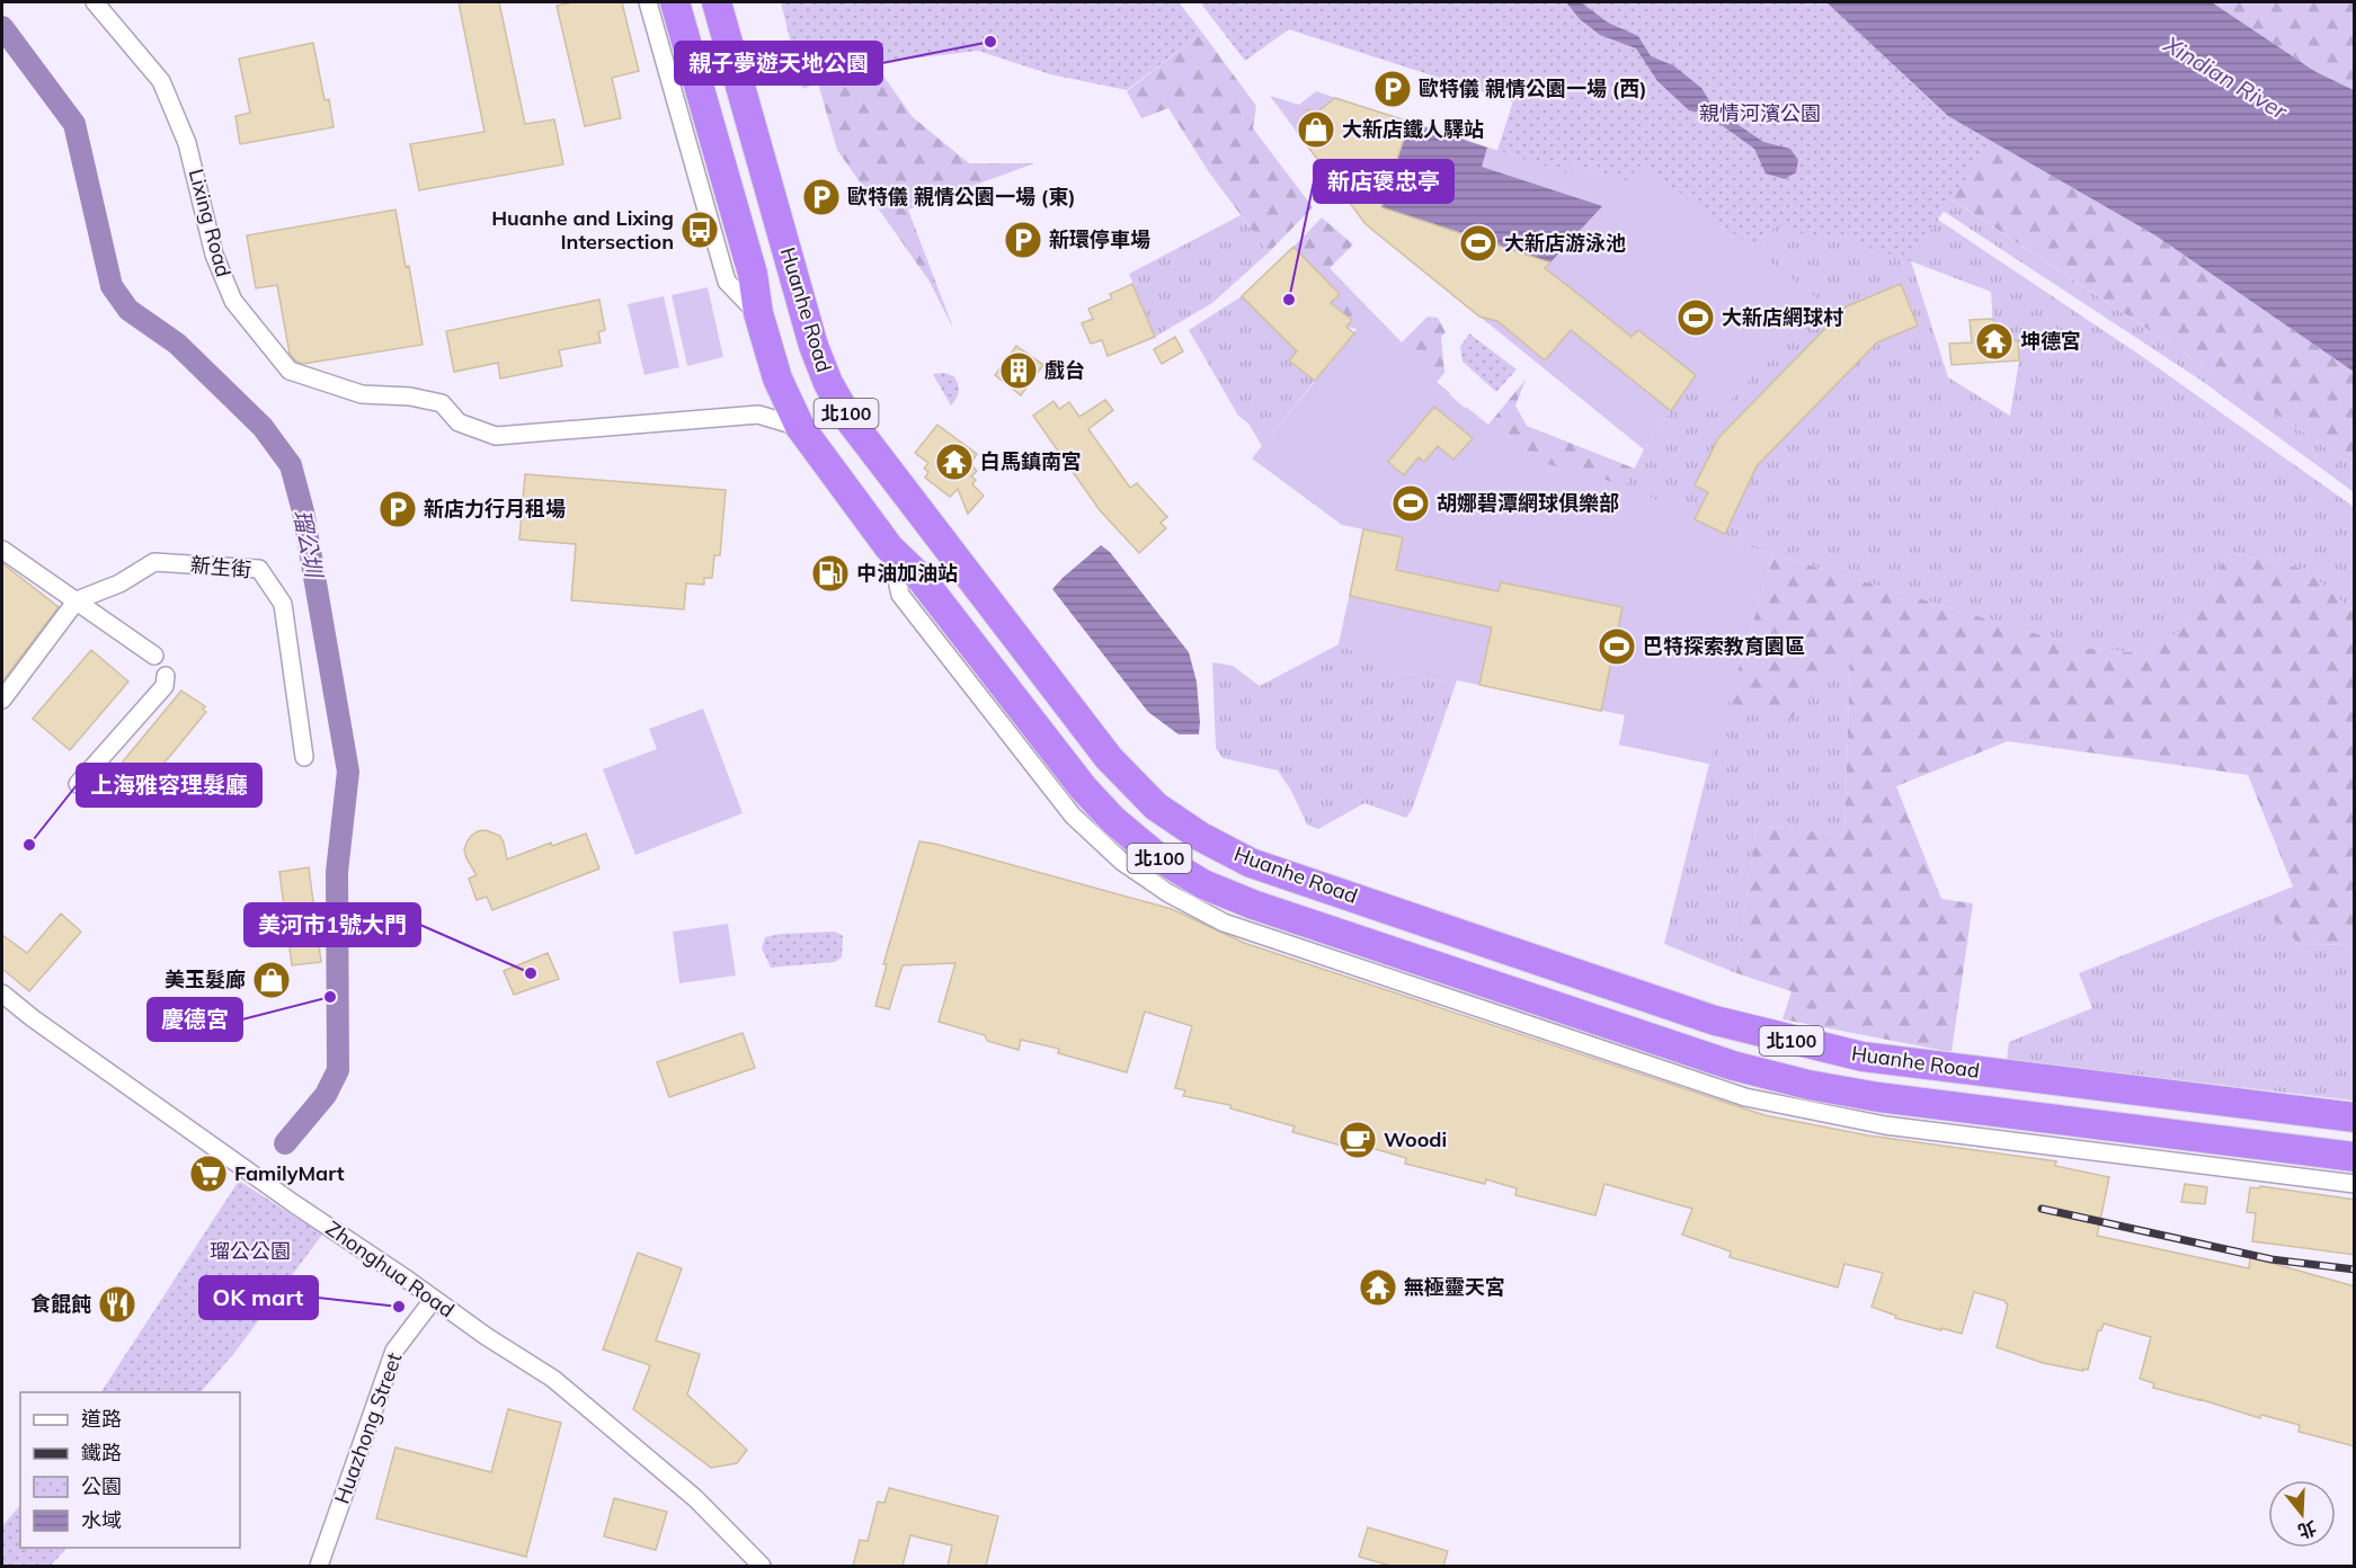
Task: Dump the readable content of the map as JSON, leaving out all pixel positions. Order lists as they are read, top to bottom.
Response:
{
  "streets": {
    "highway": ["Huanhe Road", "北100"],
    "street": [
      "Lixing Road",
      "新生街",
      "Zhonghua Road",
      "Huazhong Street"
    ]
  },
  "crossings": [
    ["Lixing Road", "Huanhe Road"],
    ["Zhonghua Road", "Huazhong Street"]
  ],
  "water": ["Xindian River", "瑠公圳"],
  "parks": ["親情河濱公園", "瑠公公園"],
  "places": {
    "other": [
      "親子夢遊天地公園",
      "新店褒忠亭",
      "上海雅容理髮廳",
      "美河市1號大門",
      "慶德宮",
      "OK mart"
    ],
    "parking": [
      "歐特儀 親情公園一場 (西)",
      "歐特儀 親情公園一場 (東)",
      "新環停車場",
      "新店力行月租場"
    ],
    "shop": ["大新店鐵人驛站", "美玉髮廊"],
    "bus stop": ["Huanhe and Lixing Intersection"],
    "sports": [
      "大新店游泳池",
      "大新店網球村",
      "胡娜碧潭網球俱樂部",
      "巴特探索教育園區"
    ],
    "temple": ["坤德宮", "白馬鎮南宮", "無極靈天宮"],
    "building": ["戲台"],
    "fuel station": ["中油加油站"],
    "cafe": ["Woodi"],
    "supermarket": ["FamilyMart"],
    "restaurant": ["食餛飩"]
  },
  "legend": [
    "道路",
    "鐵路",
    "公園",
    "水域"
  ],
  "north": "bottom"
}
